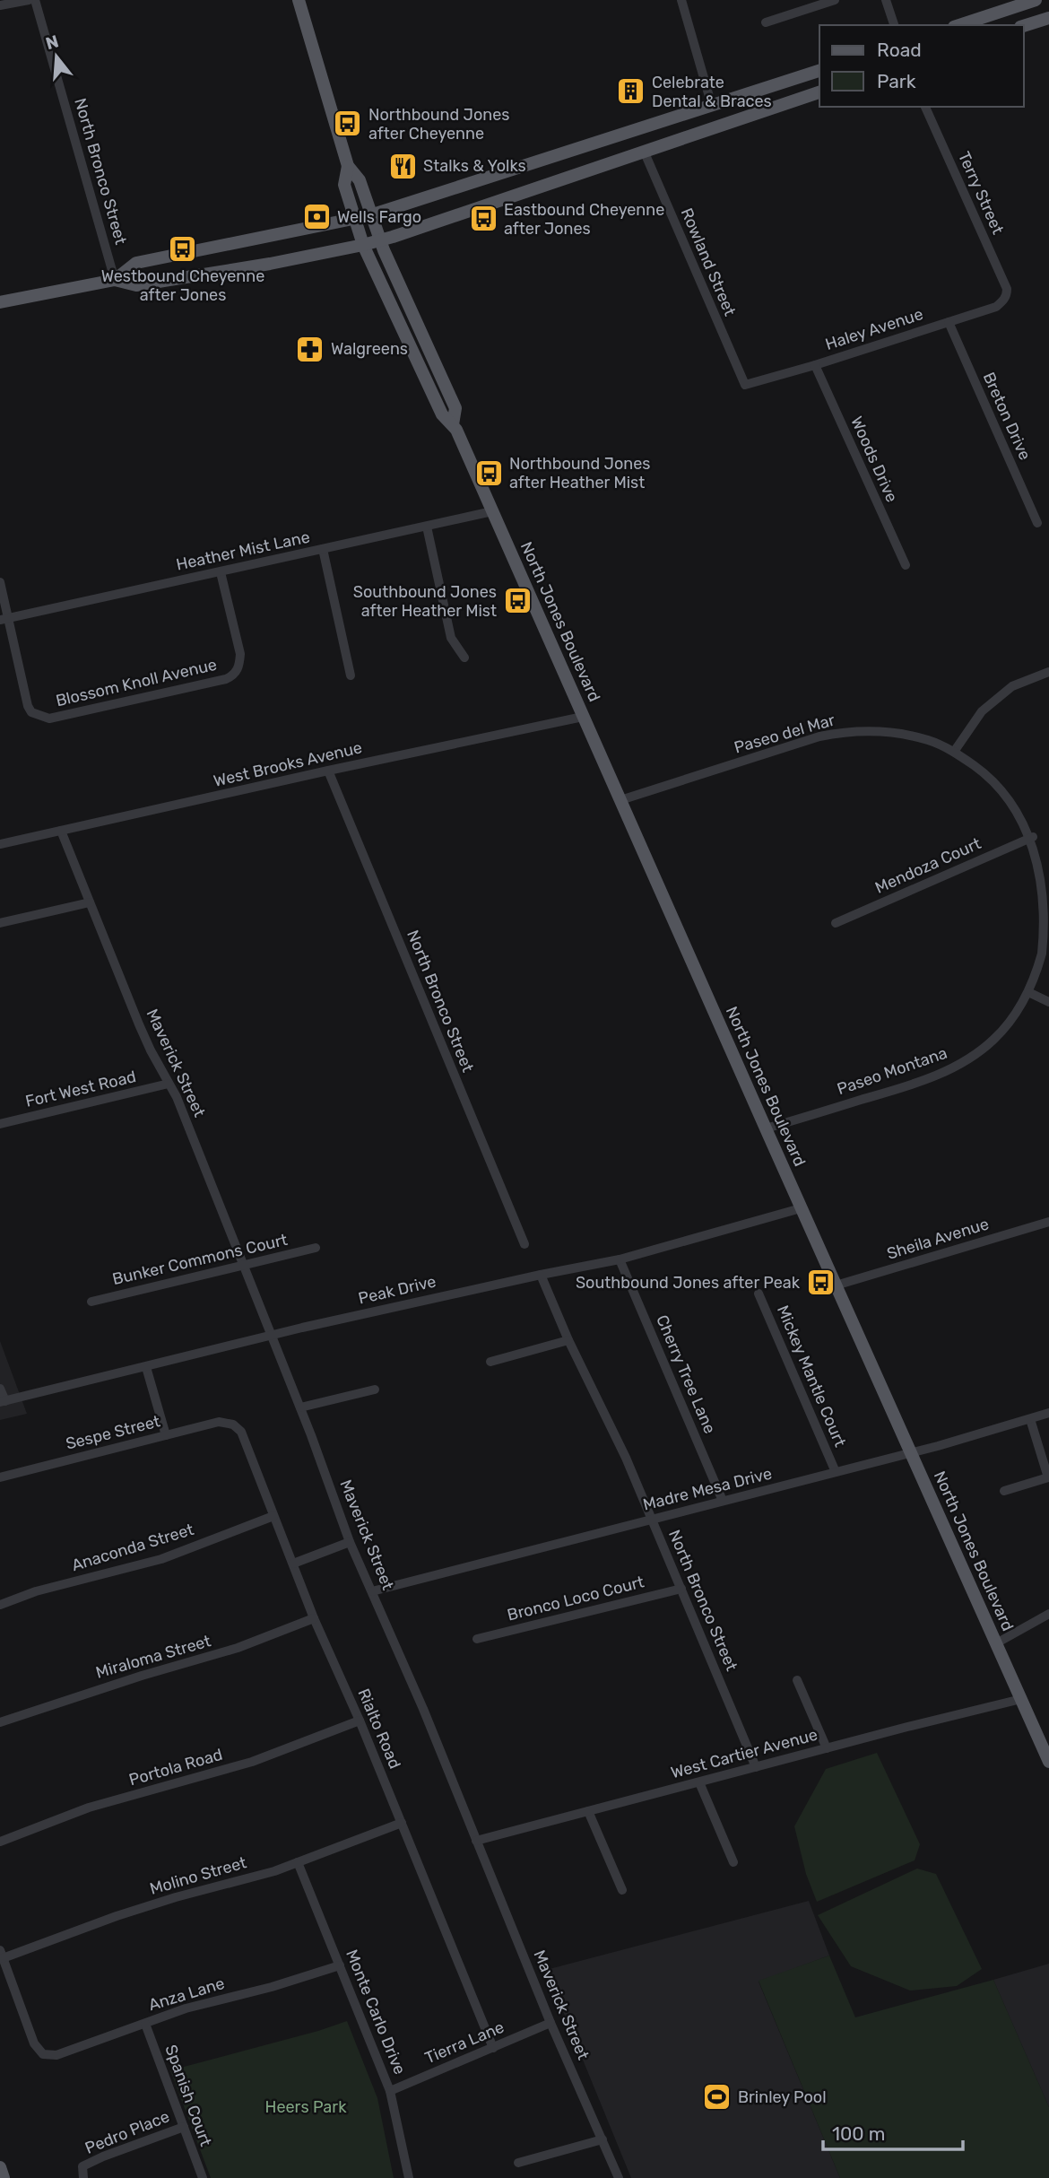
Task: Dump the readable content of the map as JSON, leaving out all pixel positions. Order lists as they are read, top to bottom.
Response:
{
  "streets": {
    "main road": ["North Jones Boulevard"],
    "street": [
      "North Bronco Street",
      "Terry Street",
      "Rowland Street",
      "Haley Avenue",
      "Breton Drive",
      "Woods Drive",
      "Heather Mist Lane",
      "Blossom Knoll Avenue",
      "Paseo del Mar",
      "West Brooks Avenue",
      "Mendoza Court",
      "Maverick Street",
      "Paseo Montana",
      "Fort West Road",
      "Sheila Avenue",
      "Bunker Commons Court",
      "Peak Drive",
      "Cherry Tree Lane",
      "Mickey Mantle Court",
      "Sespe Street",
      "Madre Mesa Drive",
      "Anaconda Street",
      "Bronco Loco Court",
      "Miraloma Street",
      "Rialto Road",
      "West Cartier Avenue",
      "Portola Road",
      "Molino Street",
      "Anza Lane",
      "Monte Carlo Drive",
      "Tierra Lane",
      "Spanish Court",
      "Pedro Place"
    ]
  },
  "crossings": [
    ["North Bronco Street", "West Brooks Avenue"],
    ["North Bronco Street", "Peak Drive"],
    ["North Bronco Street", "Madre Mesa Drive"],
    ["North Bronco Street", "Bronco Loco Court"],
    ["North Bronco Street", "West Cartier Avenue"],
    ["Terry Street", "Haley Avenue"],
    ["Rowland Street", "Haley Avenue"],
    ["Haley Avenue", "Breton Drive"],
    ["Haley Avenue", "Woods Drive"],
    ["Heather Mist Lane", "North Jones Boulevard"],
    ["Heather Mist Lane", "Blossom Knoll Avenue"],
    ["North Jones Boulevard", "Paseo del Mar"],
    ["North Jones Boulevard", "West Brooks Avenue"],
    ["North Jones Boulevard", "Paseo Montana"],
    ["North Jones Boulevard", "Sheila Avenue"],
    ["North Jones Boulevard", "Peak Drive"],
    ["North Jones Boulevard", "Madre Mesa Drive"],
    ["North Jones Boulevard", "West Cartier Avenue"],
    ["Paseo del Mar", "Mendoza Court"],
    ["Paseo del Mar", "Paseo Montana"],
    ["West Brooks Avenue", "Maverick Street"],
    ["Mendoza Court", "Paseo Montana"],
    ["Maverick Street", "Fort West Road"],
    ["Maverick Street", "Bunker Commons Court"],
    ["Maverick Street", "Peak Drive"],
    ["Maverick Street", "Madre Mesa Drive"],
    ["Maverick Street", "West Cartier Avenue"],
    ["Maverick Street", "Tierra Lane"],
    ["Peak Drive", "Cherry Tree Lane"],
    ["Cherry Tree Lane", "Madre Mesa Drive"],
    ["Mickey Mantle Court", "Madre Mesa Drive"],
    ["Sespe Street", "Rialto Road"],
    ["Anaconda Street", "Rialto Road"],
    ["Miraloma Street", "Rialto Road"],
    ["Rialto Road", "Portola Road"],
    ["Rialto Road", "Molino Street"],
    ["Rialto Road", "Tierra Lane"],
    ["Molino Street", "Anza Lane"],
    ["Molino Street", "Monte Carlo Drive"],
    ["Anza Lane", "Monte Carlo Drive"],
    ["Anza Lane", "Spanish Court"],
    ["Monte Carlo Drive", "Tierra Lane"],
    ["Spanish Court", "Pedro Place"]
  ],
  "parks": ["Heers Park"],
  "places": {
    "building": ["Celebrate Dental & Braces"],
    "bus stop": [
      "Northbound Jones after Cheyenne",
      "Eastbound Cheyenne after Jones",
      "Westbound Cheyenne after Jones",
      "Northbound Jones after Heather Mist",
      "Southbound Jones after Heather Mist",
      "Southbound Jones after Peak"
    ],
    "restaurant": ["Stalks & Yolks"],
    "bank": ["Wells Fargo"],
    "pharmacy": ["Walgreens"],
    "sports": ["Brinley Pool"]
  },
  "legend": ["Road", "Park"],
  "scale_bar": "100 m",
  "north": "top"
}
